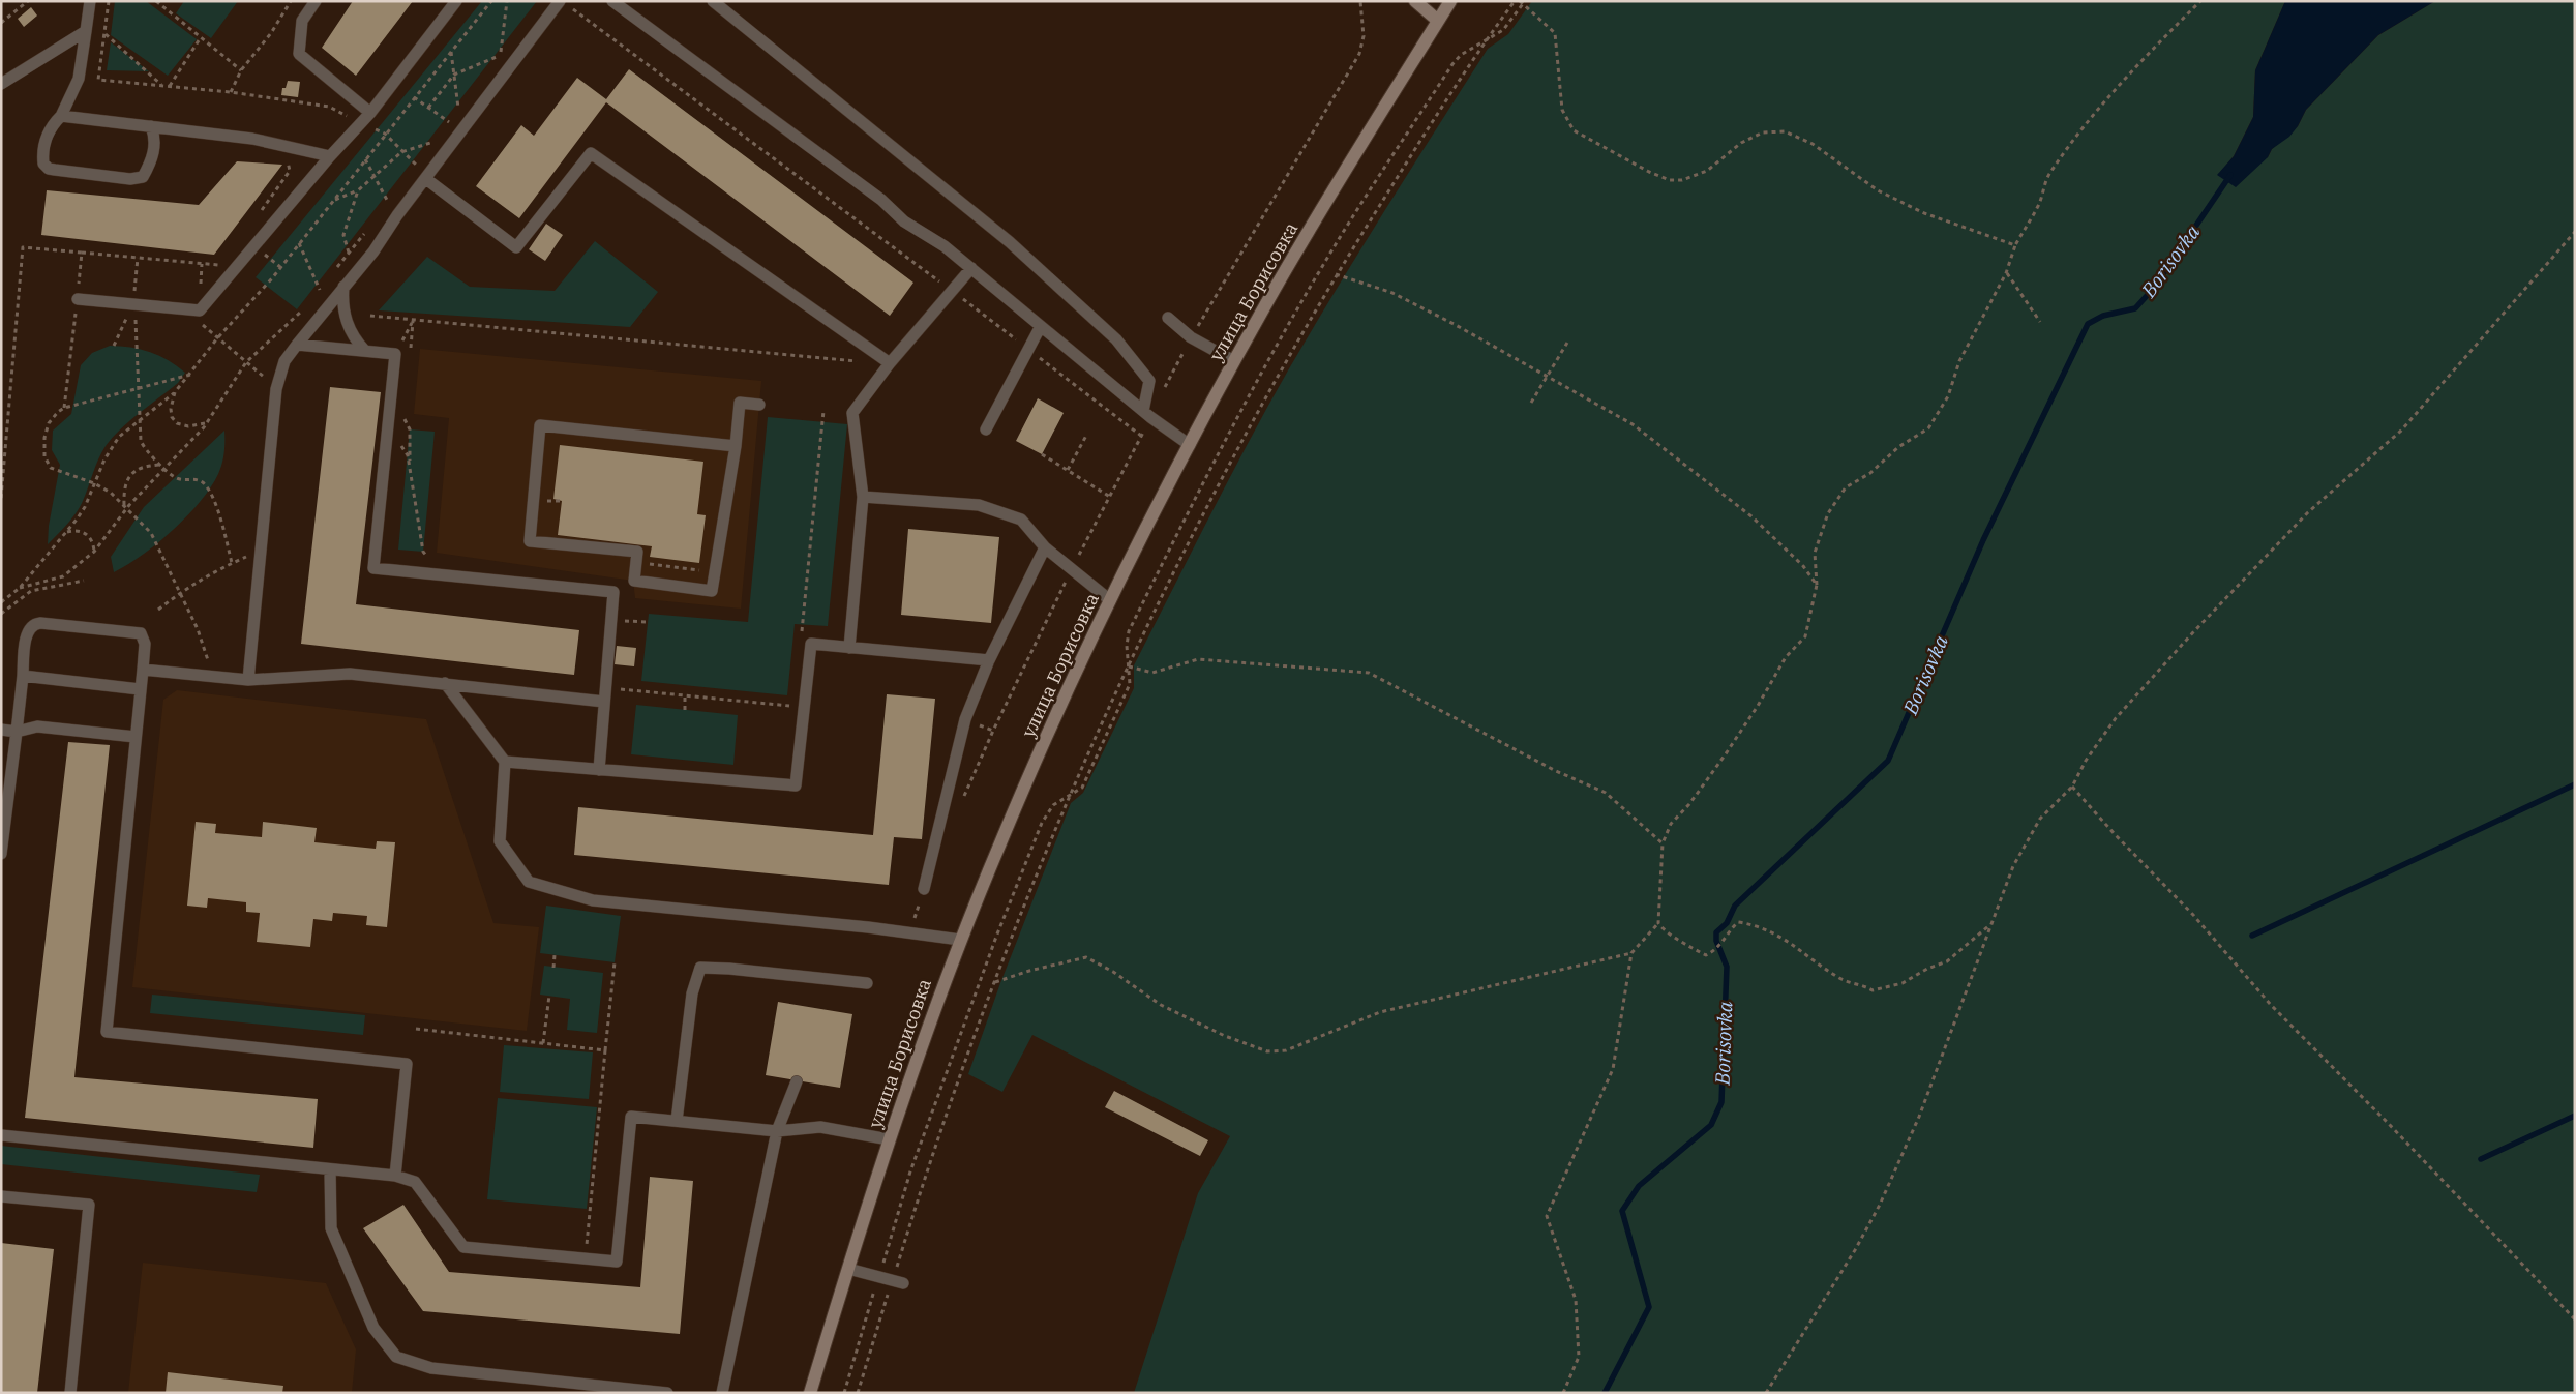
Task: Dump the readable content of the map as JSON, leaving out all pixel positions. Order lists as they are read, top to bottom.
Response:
{
  "streets": {
    "street": ["улица Борисовка"]
  },
  "water": ["Borisovka"]
}
